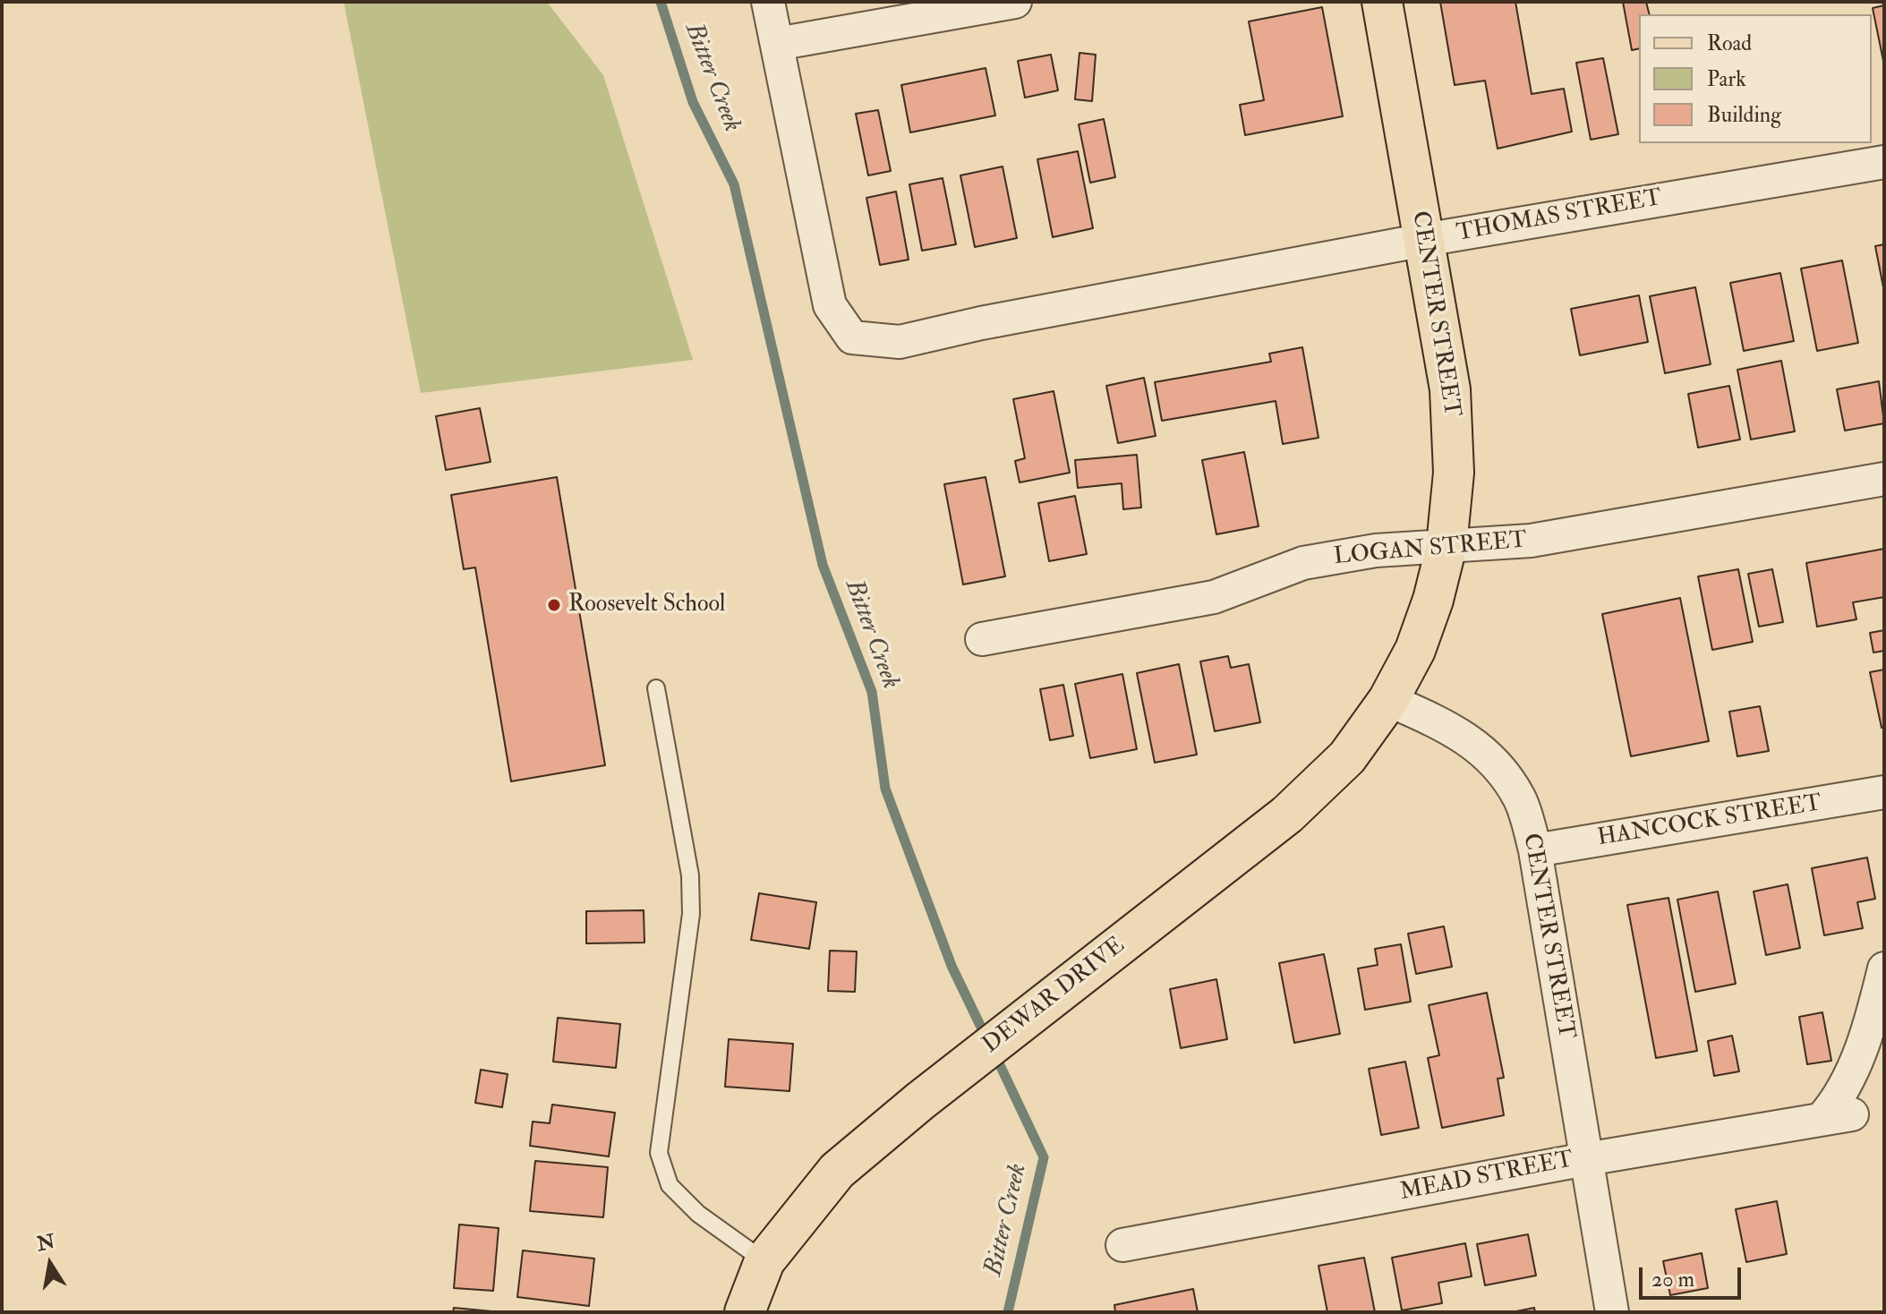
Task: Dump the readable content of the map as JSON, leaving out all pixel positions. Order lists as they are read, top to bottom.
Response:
{
  "streets": {
    "main road": ["CENTER STREET", "DEWAR DRIVE"],
    "street": [
      "THOMAS STREET",
      "LOGAN STREET",
      "HANCOCK STREET",
      "MEAD STREET"
    ]
  },
  "crossings": [
    ["THOMAS STREET", "CENTER STREET"],
    ["CENTER STREET", "LOGAN STREET"],
    ["CENTER STREET", "HANCOCK STREET"],
    ["CENTER STREET", "DEWAR DRIVE"],
    ["CENTER STREET", "MEAD STREET"]
  ],
  "water": ["Bitter Creek"],
  "places": ["Roosevelt School"],
  "legend": ["Road", "Park", "Building"],
  "scale_bar": "20 m",
  "north": "top"
}
